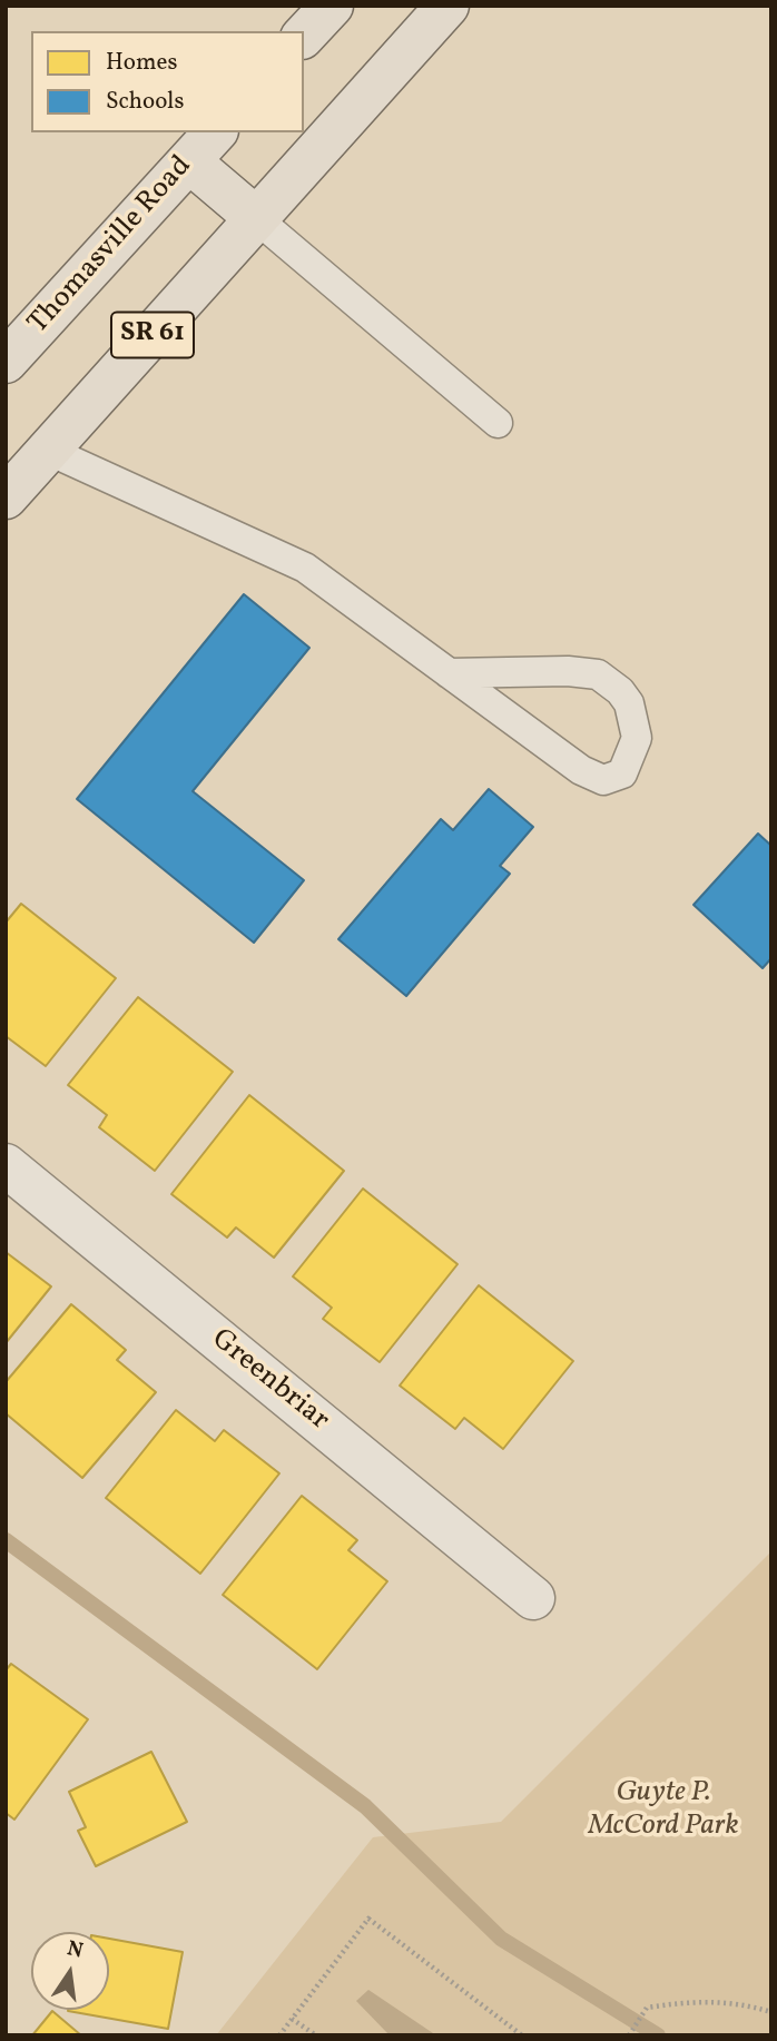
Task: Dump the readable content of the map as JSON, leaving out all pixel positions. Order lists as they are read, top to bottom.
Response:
{
  "streets": {
    "main road": ["Thomasville Road", "SR 61"],
    "street": ["Greenbriar"]
  },
  "parks": ["Guyte P. McCord Park"],
  "legend": ["Homes", "Schools"],
  "north": "top"
}
